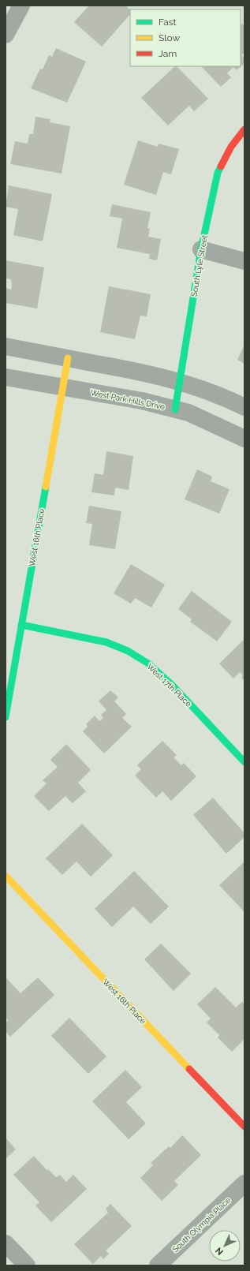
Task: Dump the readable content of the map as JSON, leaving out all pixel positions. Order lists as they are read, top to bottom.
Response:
{
  "streets": {
    "street": [
      "South Lyle Street",
      "West Park Hills Drive",
      "West 16th Place",
      "West 17th Place",
      "South Olympia Place"
    ]
  },
  "crossings": [
    ["South Lyle Street", "West Park Hills Drive"],
    ["West Park Hills Drive", "West 16th Place"],
    ["West 16th Place", "West 17th Place"]
  ],
  "legend": ["Fast", "Slow", "Jam"],
  "north": "bottom left"
}
